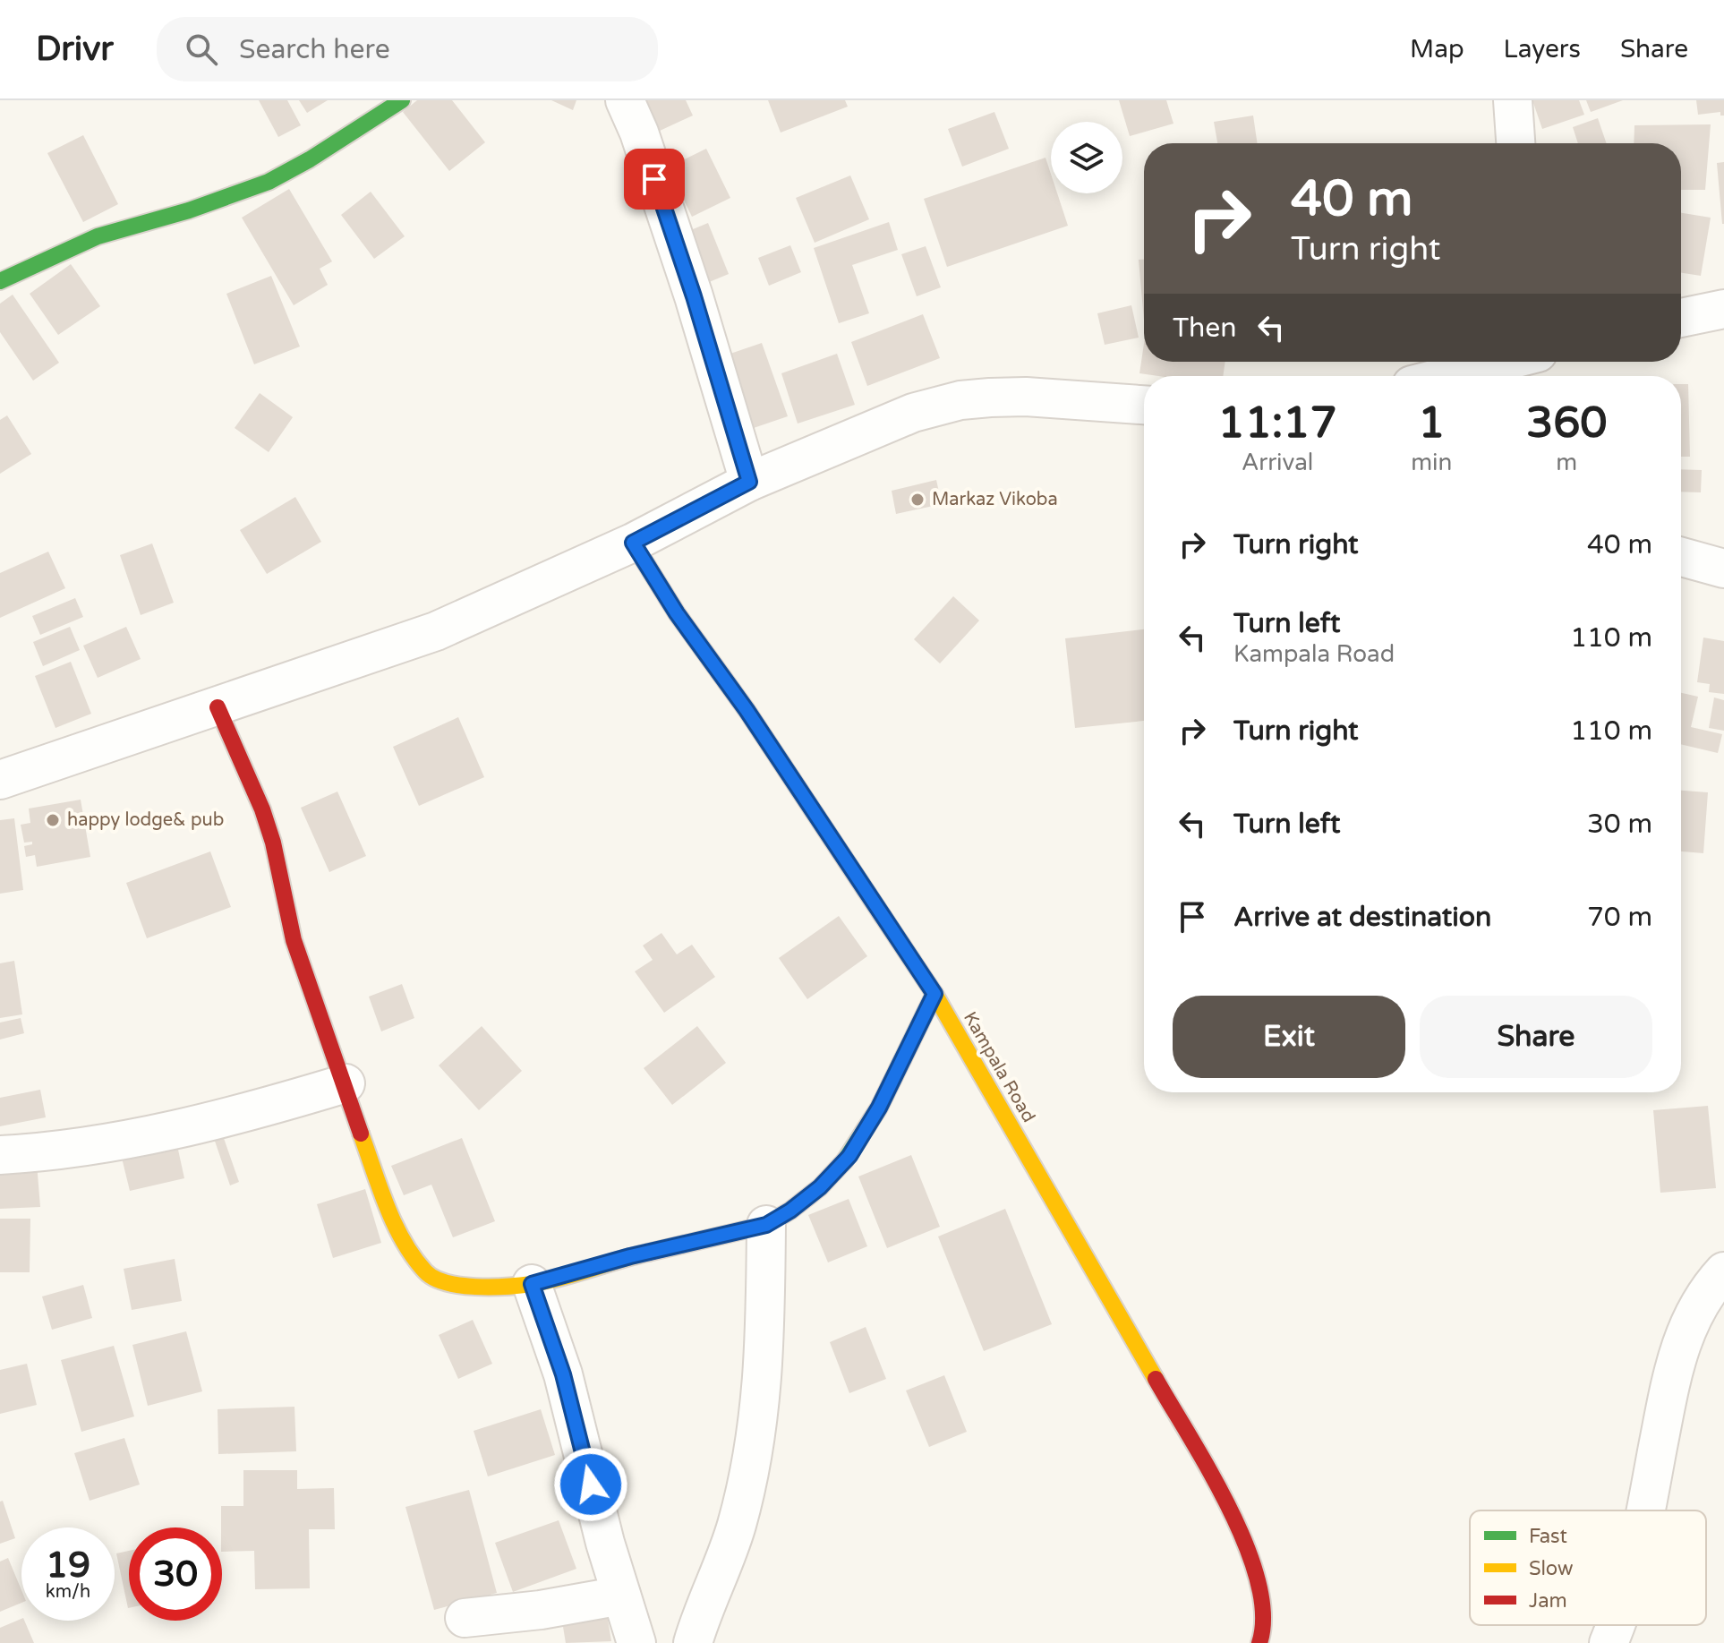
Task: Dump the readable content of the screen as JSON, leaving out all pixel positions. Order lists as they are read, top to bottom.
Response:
{
  "streets": {
    "street": ["Kampala Road"]
  },
  "places": ["Markaz Vikoba", "happy lodge& pub"],
  "legend": ["Fast", "Slow", "Jam"],
  "page": {
    "header": "Drivr",
    "search": "Search here",
    "nav": ["Map", "Layers", "Share"],
    "turn": ["40 m", "Turn right"],
    "then": "Then",
    "eta": [
      "11:17",
      "Arrival",
      "1",
      "min",
      "360",
      "m"
    ],
    "list": [
      {
        "name": "Turn right",
        "value": "40 m"
      },
      {
        "name": "Turn left",
        "note": "Kampala Road",
        "value": "110 m"
      },
      {
        "name": "Turn right",
        "value": "110 m"
      },
      {
        "name": "Turn left",
        "value": "30 m"
      },
      {
        "name": "Arrive at destination",
        "value": "70 m"
      }
    ],
    "buttons": ["Exit", "Share"],
    "speed": "19 km/h",
    "limit": "30"
  }
}
